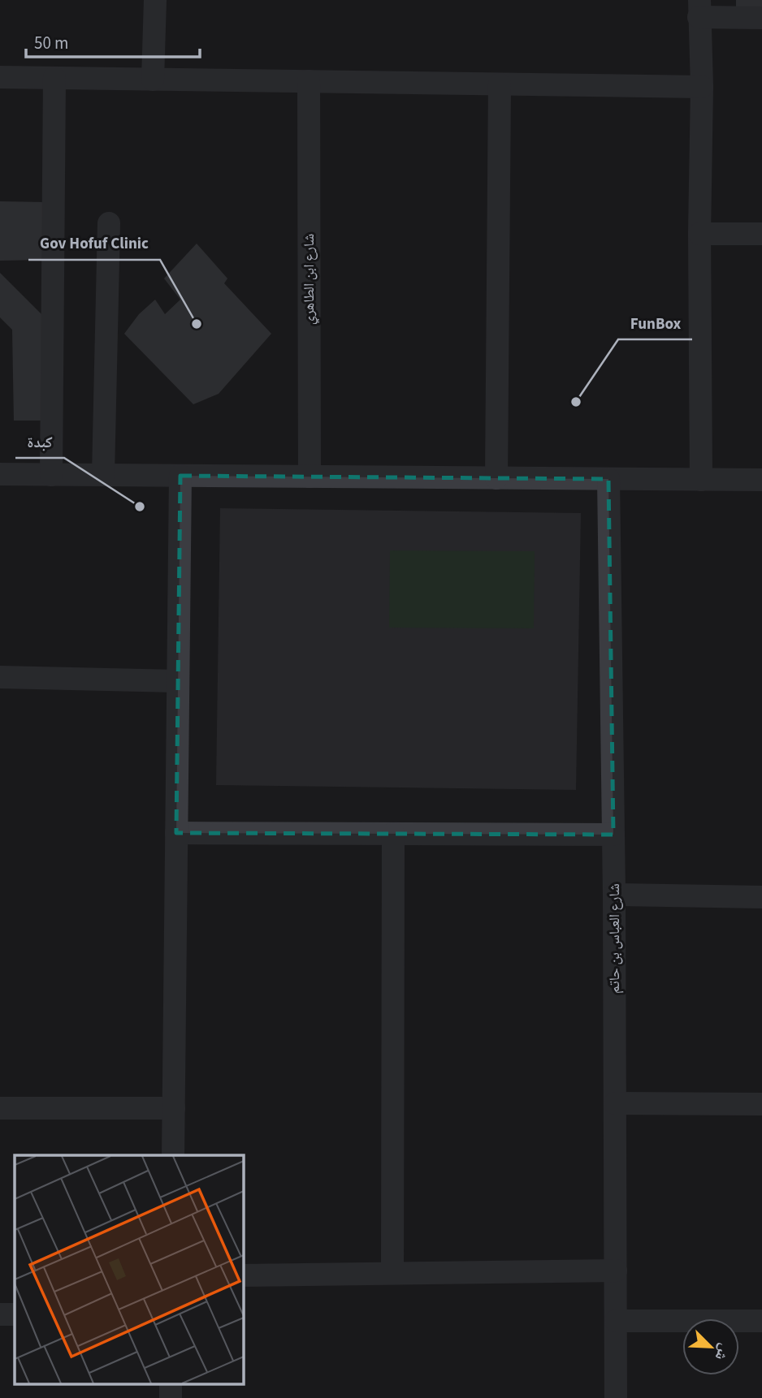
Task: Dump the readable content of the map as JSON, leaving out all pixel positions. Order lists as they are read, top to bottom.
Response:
{
  "streets": {
    "street": ["شارع ابن الطاهري", "شارع العباس بن حاتم"]
  },
  "places": ["Gov Hofuf Clinic", "FunBox", "كبدة"],
  "scale_bar": "50 m",
  "north": "bottom right"
}
